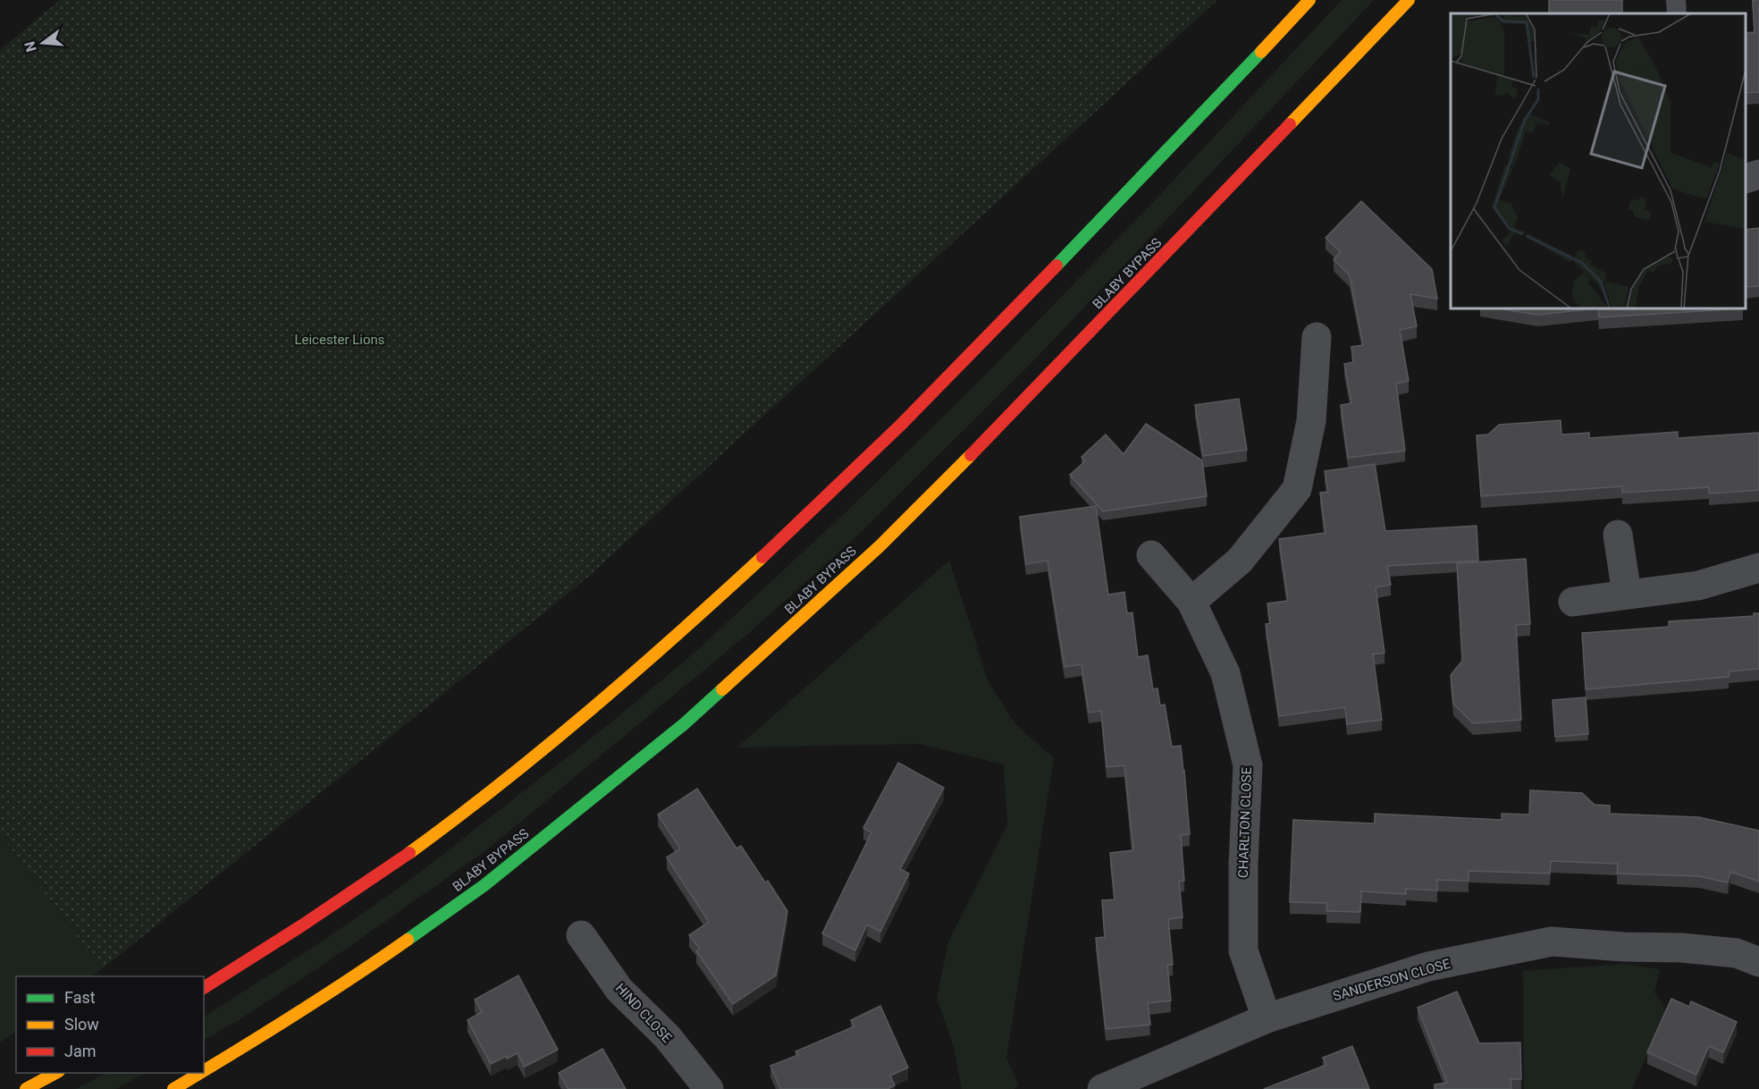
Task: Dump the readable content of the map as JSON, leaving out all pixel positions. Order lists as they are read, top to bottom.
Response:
{
  "streets": {
    "main road": ["BLABY BYPASS"],
    "street": ["CHARLTON CLOSE", "SANDERSON CLOSE", "HIND CLOSE"]
  },
  "crossings": [
    ["CHARLTON CLOSE", "SANDERSON CLOSE"]
  ],
  "parks": ["Leicester Lions"],
  "legend": ["Fast", "Slow", "Jam"],
  "north": "left"
}
